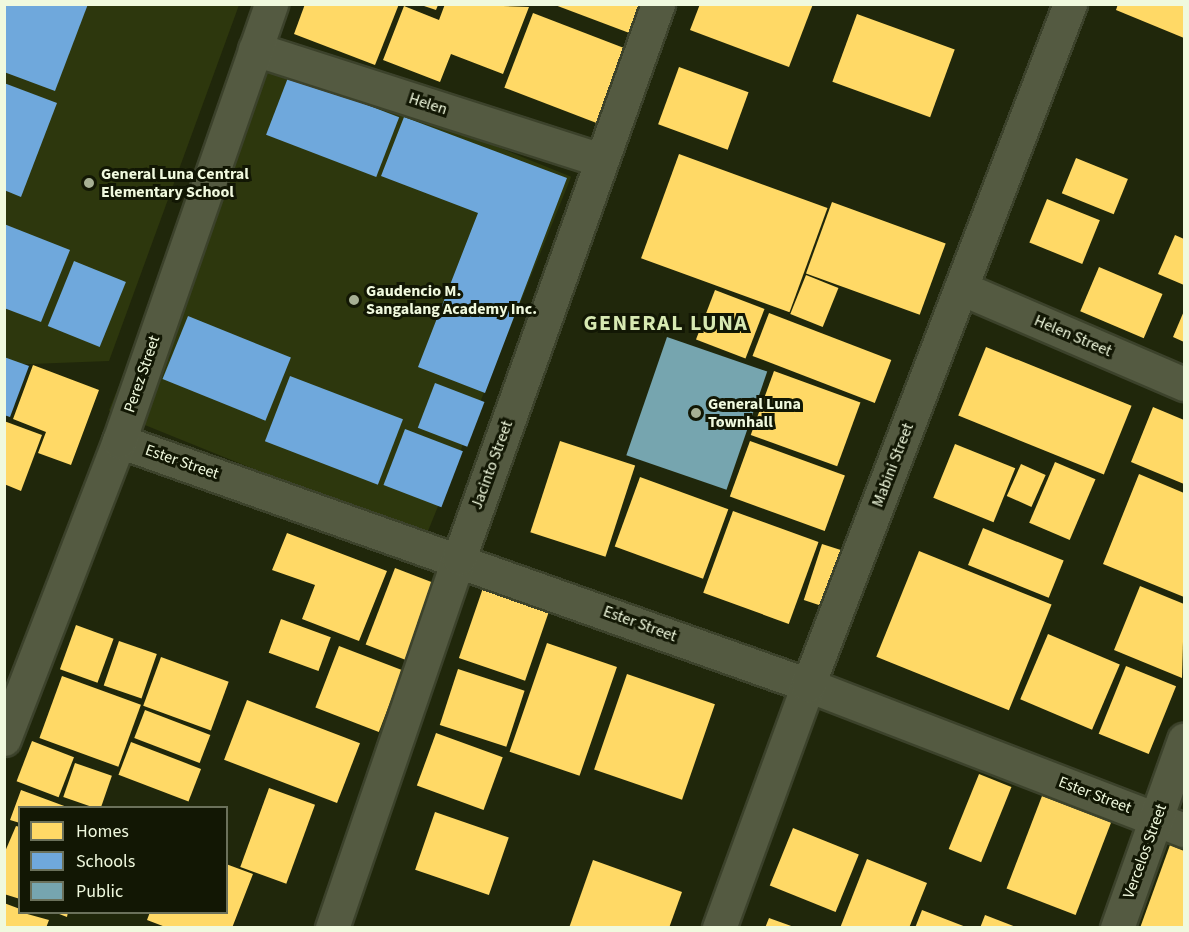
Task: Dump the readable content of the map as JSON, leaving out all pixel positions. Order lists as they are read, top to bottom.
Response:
{
  "streets": {
    "street": [
      "Helen",
      "Helen Street",
      "Perez Street",
      "Ester Street",
      "Jacinto Street",
      "Mabini Street",
      "Vercelos Street"
    ]
  },
  "crossings": [
    ["Helen", "Perez Street"],
    ["Helen", "Jacinto Street"],
    ["Helen Street", "Mabini Street"],
    ["Perez Street", "Ester Street"],
    ["Ester Street", "Jacinto Street"],
    ["Ester Street", "Mabini Street"],
    ["Ester Street", "Vercelos Street"]
  ],
  "districts": ["GENERAL LUNA"],
  "places": ["General Luna Central Elementary School", "Gaudencio M. Sangalang Academy Inc.", "General Luna Townhall"],
  "legend": ["Homes", "Schools", "Public"]
}
